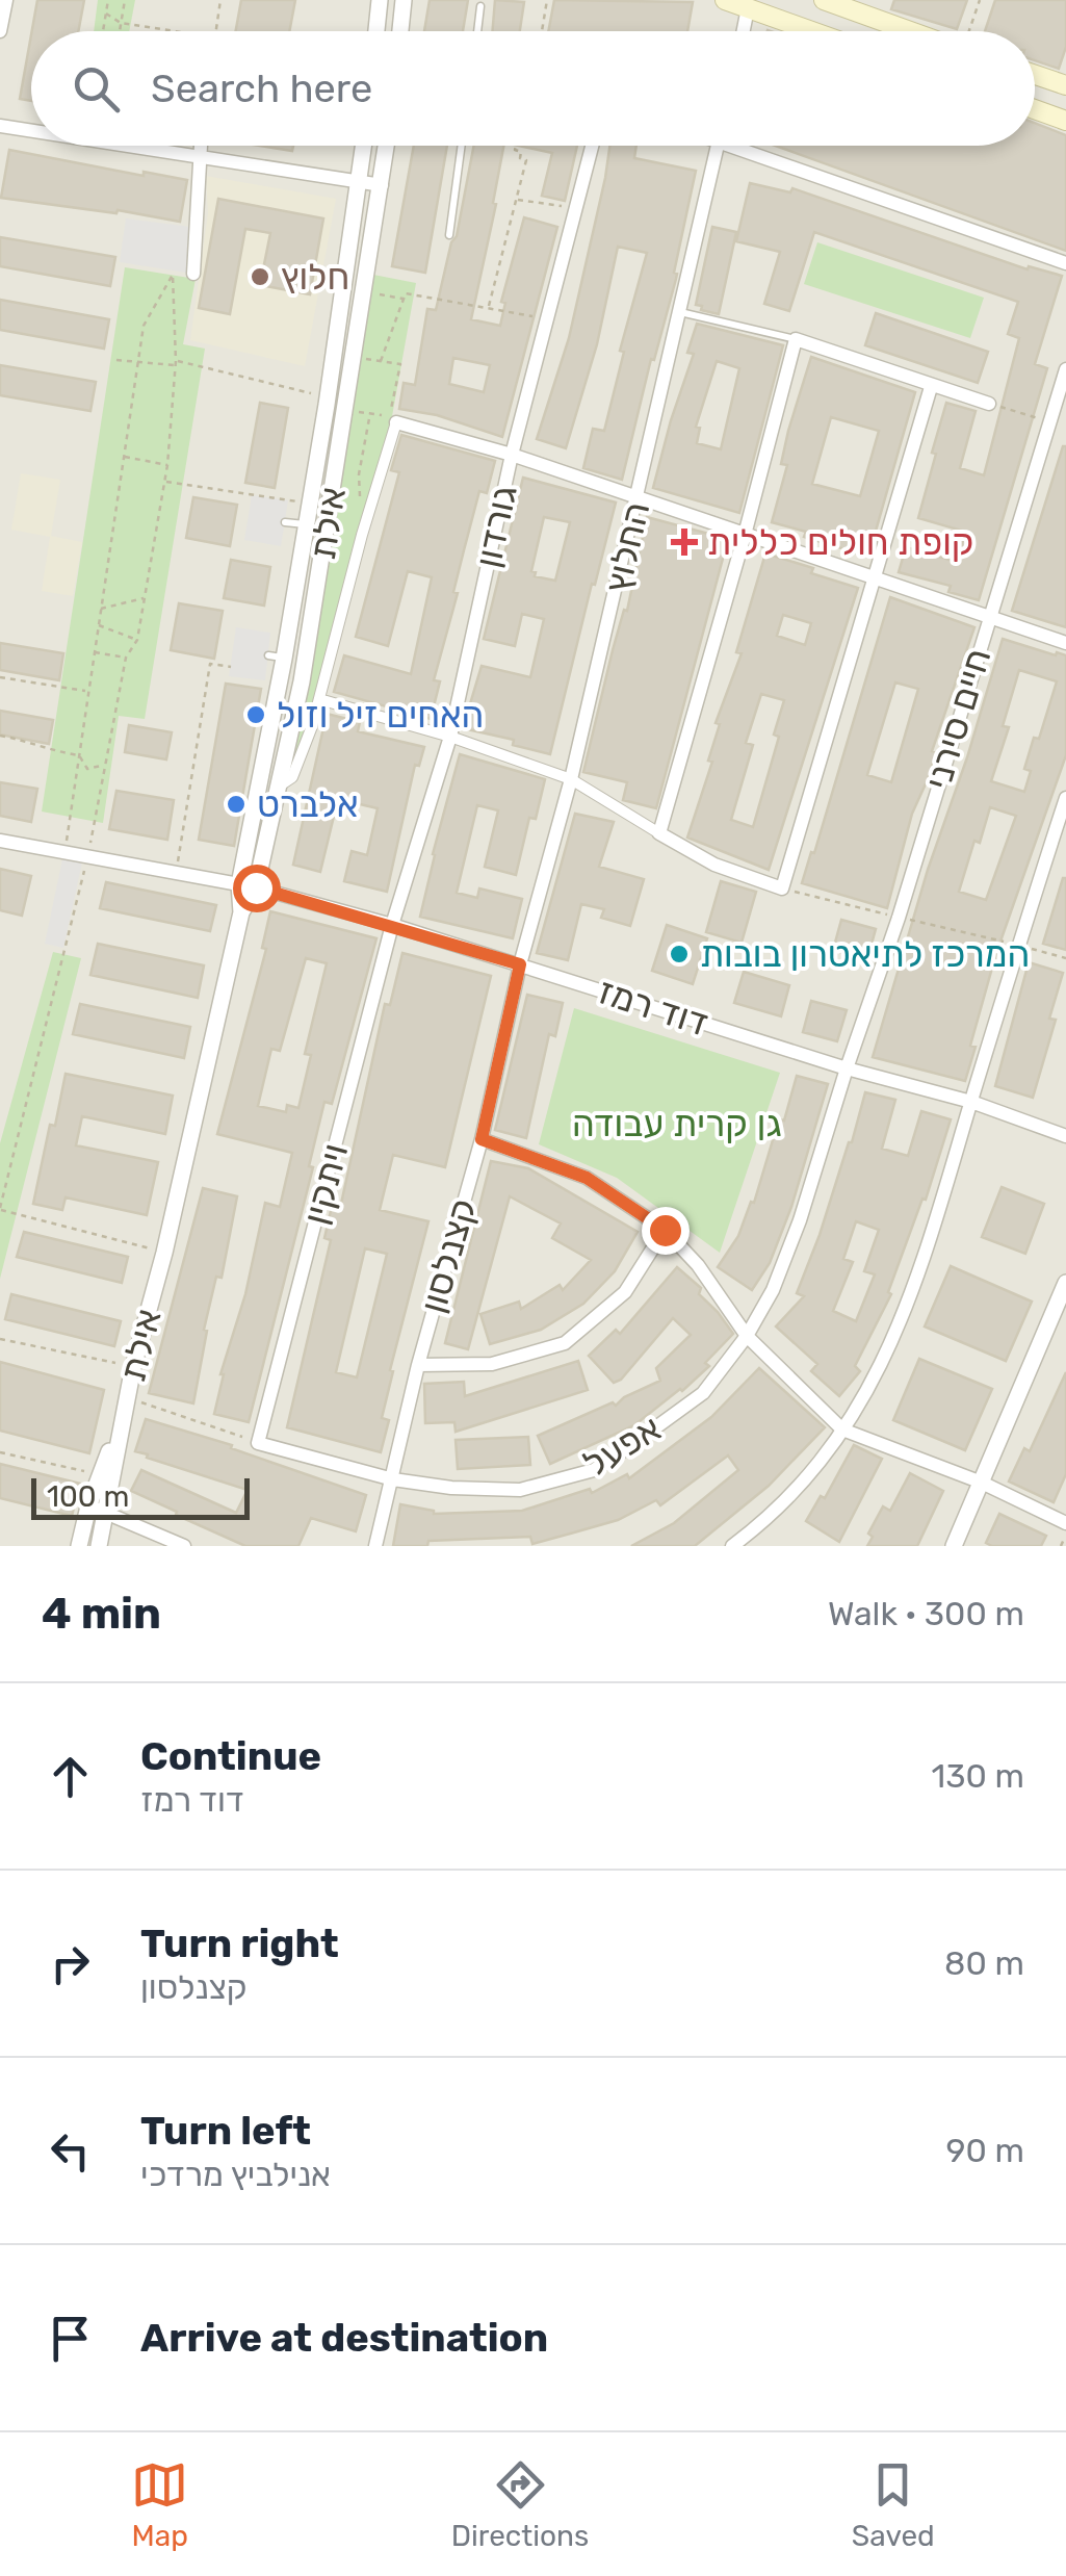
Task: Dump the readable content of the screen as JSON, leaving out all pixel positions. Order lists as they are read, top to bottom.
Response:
{
  "streets": {
    "street": [
      "אילת",
      "גורדון",
      "החלוץ",
      "חיים סירני",
      "דוד רמז",
      "ויתקין",
      "קצנלסון",
      "אפעל"
    ]
  },
  "crossings": [
    ["אילת", "דוד רמז"],
    ["גורדון", "דוד רמז"],
    ["גורדון", "ויתקין"],
    ["החלוץ", "דוד רמז"],
    ["החלוץ", "קצנלסון"],
    ["חיים סירני", "דוד רמז"],
    ["חיים סירני", "אפעל"],
    ["דוד רמז", "ויתקין"],
    ["דוד רמז", "קצנלסון"],
    ["דוד רמז", "אפעל"],
    ["ויתקין", "אפעל"],
    ["קצנלסון", "אפעל"]
  ],
  "parks": ["גן קרית עבודה"],
  "places": {
    "other": [
      "חלוץ",
      "האחים זיל וזול",
      "אלברט",
      "המרכז לתיאטרון בובות"
    ],
    "health": ["קופת חולים כללית"]
  },
  "scale_bar": "100 m",
  "page": {
    "search": "Search here",
    "scale": "100 m",
    "heading": ["4 min", "Walk · 300 m"],
    "list": [
      ["Continue", "דוד רמז", "130 m"],
      ["Turn right", "קצנלסון", "80 m"],
      ["Turn left", "אנילביץ מרדכי", "90 m"],
      "Arrive at destination"
    ],
    "nav": ["Map", "Directions", "Saved"]
  }
}
